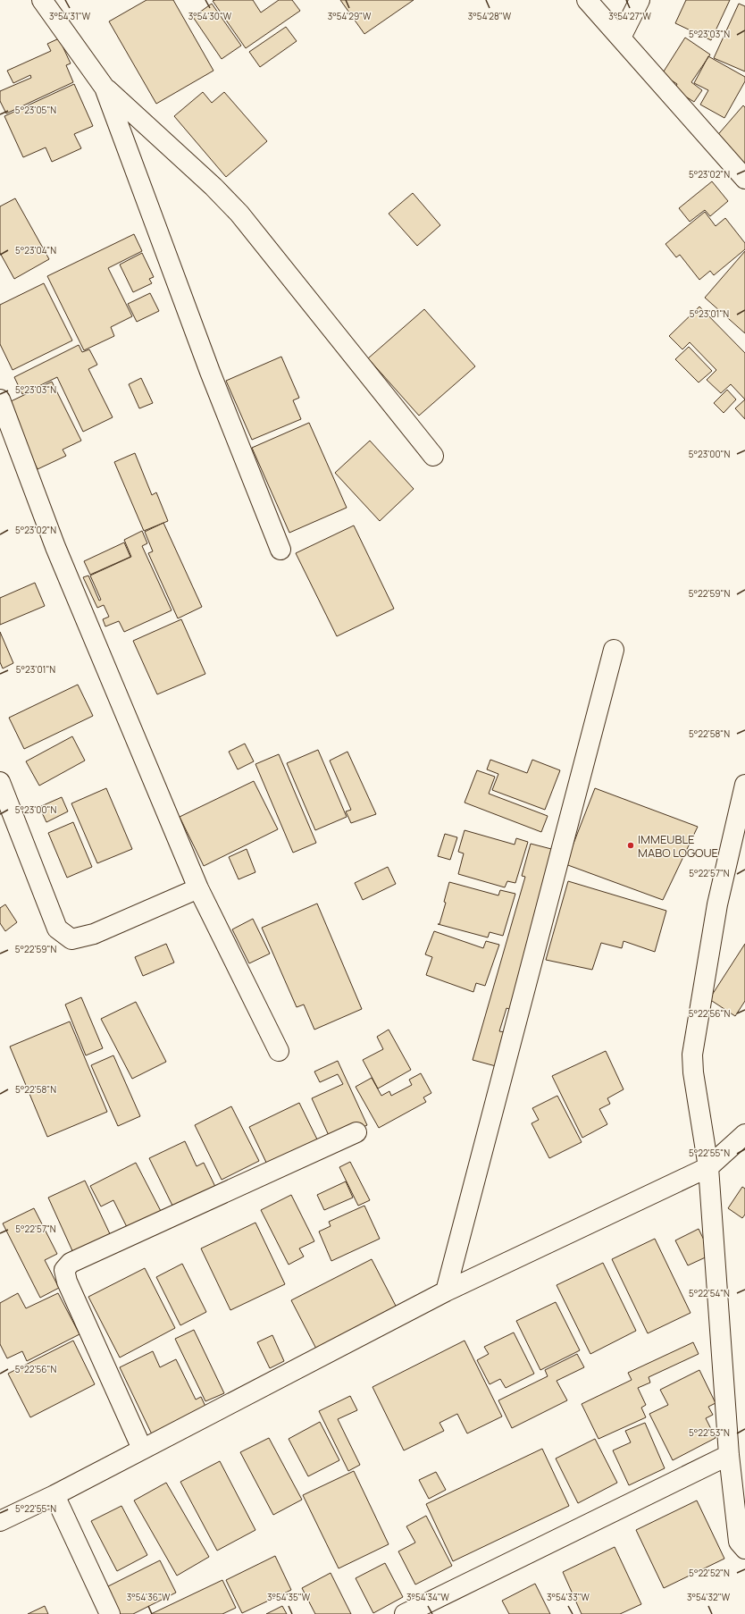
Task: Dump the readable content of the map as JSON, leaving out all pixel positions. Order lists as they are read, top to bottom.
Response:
{
  "places": ["IMMEUBLE MABO LOGOUE"],
  "coordinates": [
    "3°54'31\"W",
    "3°54'30\"W",
    "3°54'29\"W",
    "3°54'28\"W",
    "3°54'27\"W",
    "5°23'03\"N",
    "5°23'05\"N",
    "5°23'02\"N",
    "5°23'04\"N",
    "5°23'01\"N",
    "5°23'00\"N",
    "5°22'59\"N",
    "5°22'58\"N",
    "5°22'57\"N",
    "5°22'56\"N",
    "5°22'55\"N",
    "5°22'54\"N",
    "5°22'53\"N",
    "5°22'52\"N",
    "3°54'36\"W",
    "3°54'35\"W",
    "3°54'34\"W",
    "3°54'33\"W",
    "3°54'32\"W"
  ]
}
